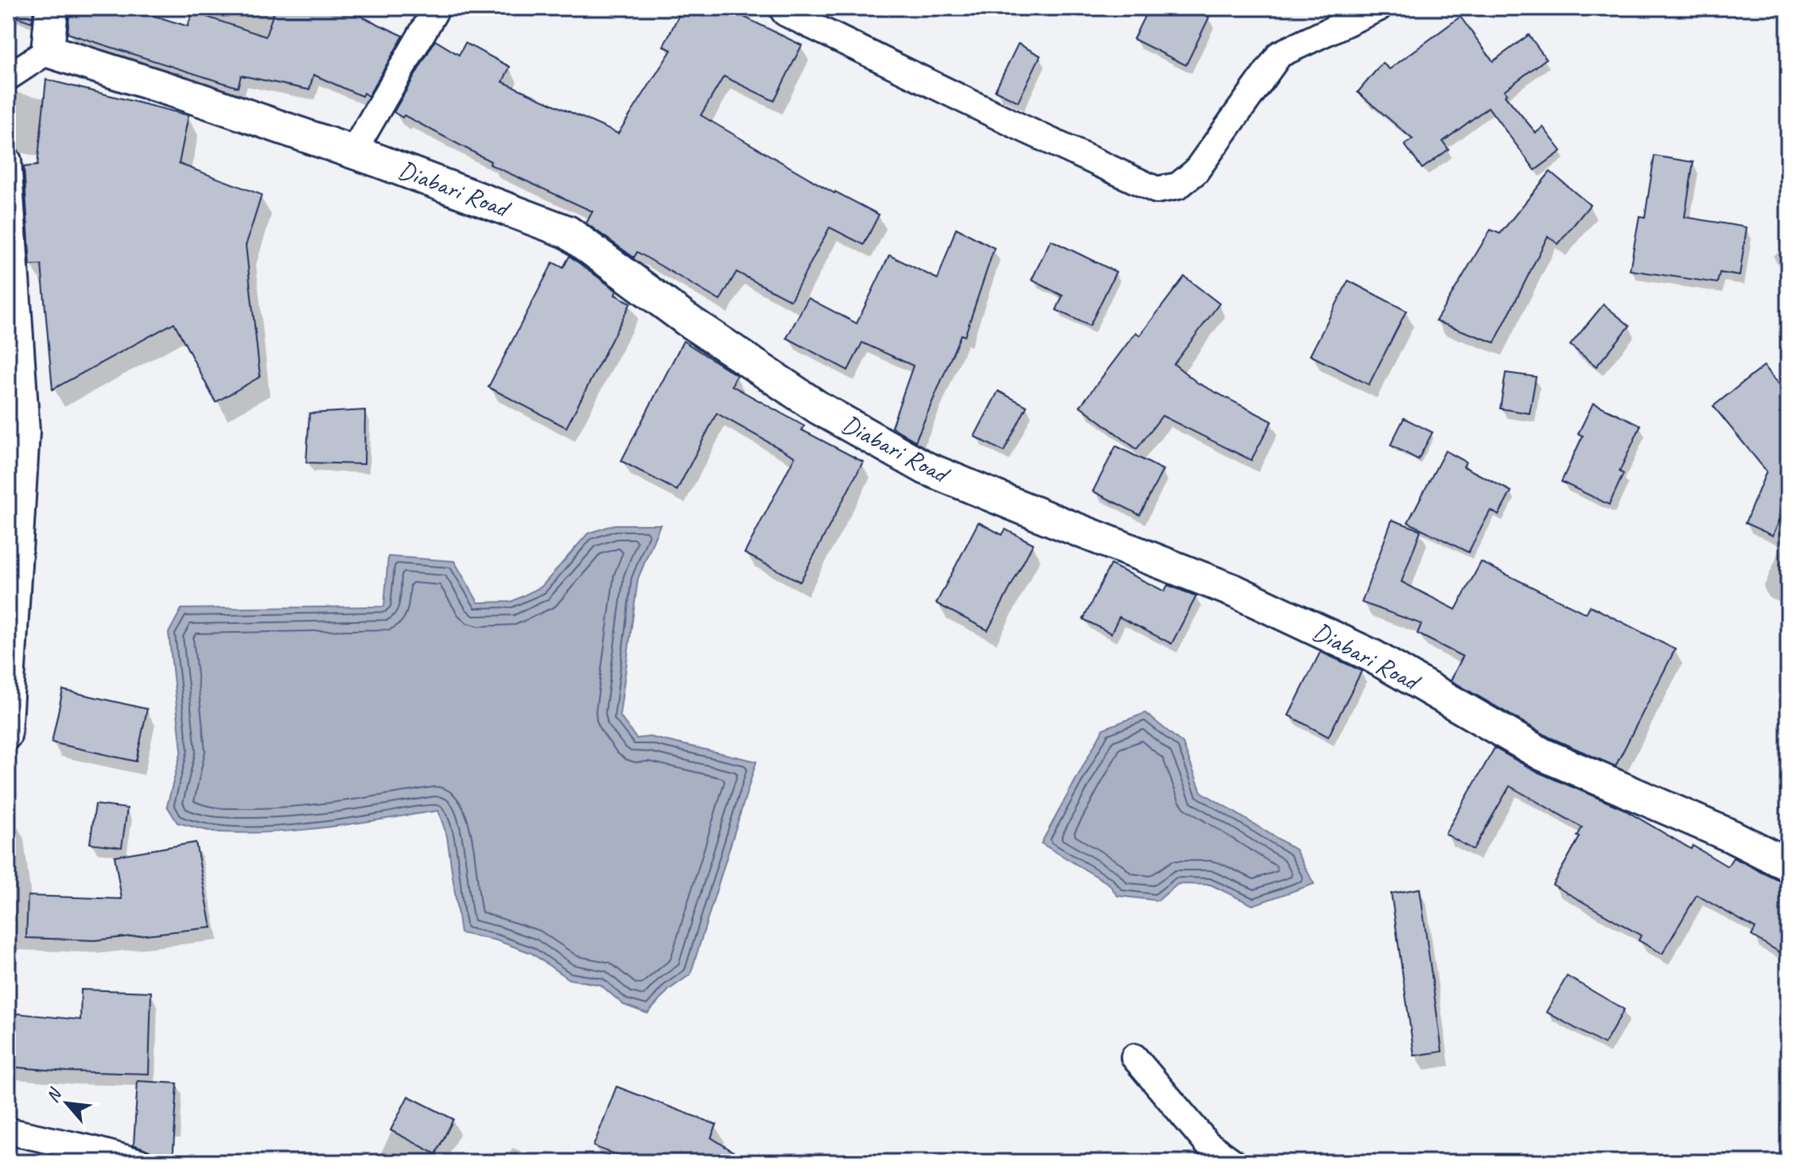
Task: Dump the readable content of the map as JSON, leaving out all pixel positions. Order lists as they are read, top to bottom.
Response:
{
  "streets": {
    "street": ["Diabari Road"]
  },
  "north": "top left"
}
